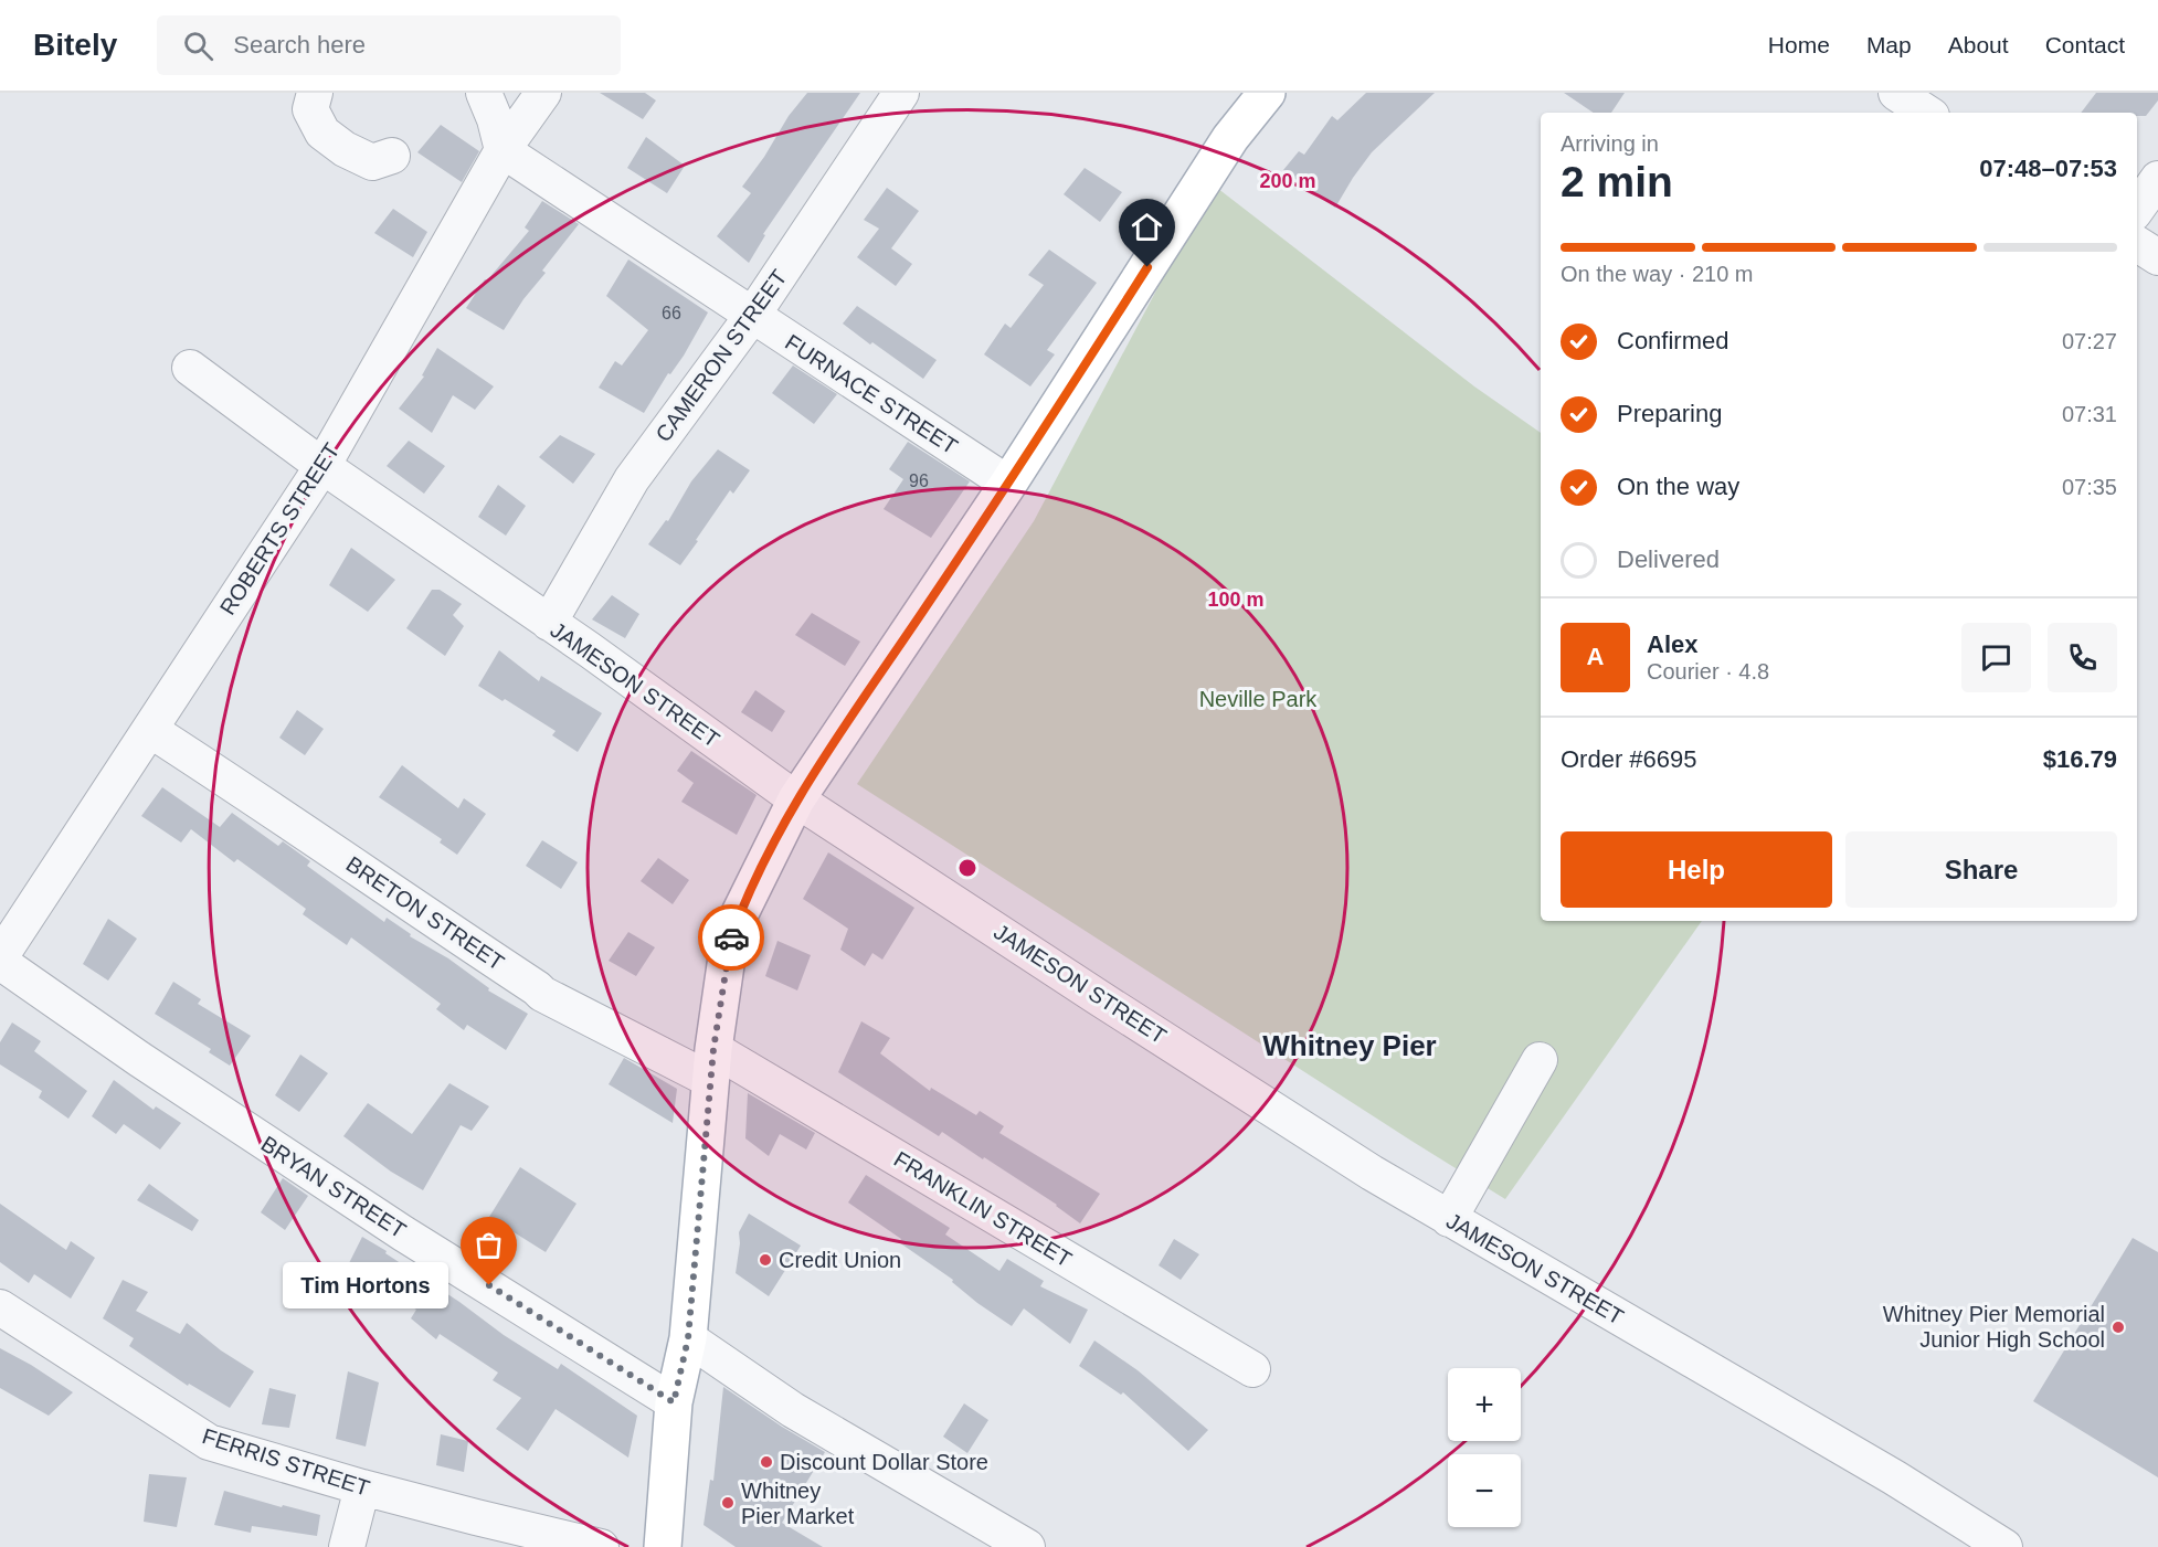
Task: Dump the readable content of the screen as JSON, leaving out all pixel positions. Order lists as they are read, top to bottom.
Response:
{
  "streets": {
    "street": [
      "CAMERON STREET",
      "FURNACE STREET",
      "ROBERTS STREET",
      "JAMESON STREET",
      "BRETON STREET",
      "BRYAN STREET",
      "FRANKLIN STREET",
      "FERRIS STREET"
    ]
  },
  "crossings": [
    ["CAMERON STREET", "FURNACE STREET"],
    ["CAMERON STREET", "JAMESON STREET"],
    ["FURNACE STREET", "ROBERTS STREET"],
    ["ROBERTS STREET", "JAMESON STREET"],
    ["ROBERTS STREET", "BRETON STREET"],
    ["ROBERTS STREET", "BRYAN STREET"],
    ["BRETON STREET", "FRANKLIN STREET"]
  ],
  "districts": ["Whitney Pier"],
  "parks": ["Neville Park"],
  "places": [
    "Credit Union",
    "Tim Hortons",
    "Whitney Pier Memorial Junior High School",
    "Discount Dollar Store",
    "Whitney Pier Market"
  ],
  "house_numbers": ["66", "96"],
  "page": {
    "header": "Bitely",
    "search": "Search here",
    "nav": [
      "Home",
      "Map",
      "About",
      "Contact"
    ],
    "heading": ["2 min", "Arriving in", "07:48–07:53"],
    "panel": [
      "Alex",
      "Courier · 4.8",
      "Order #6695",
      "$16.79"
    ],
    "bar": "On the way · 210 m",
    "list": [
      ["Confirmed", "07:27"],
      ["Preparing", "07:31"],
      ["On the way", "07:35"],
      "Delivered"
    ],
    "round": "A",
    "buttons": ["Help", "Share"],
    "bubble": "Tim Hortons",
    "map_buttons": ["+", "−"]
  },
  "rings": ["200 m", "100 m"]
}
